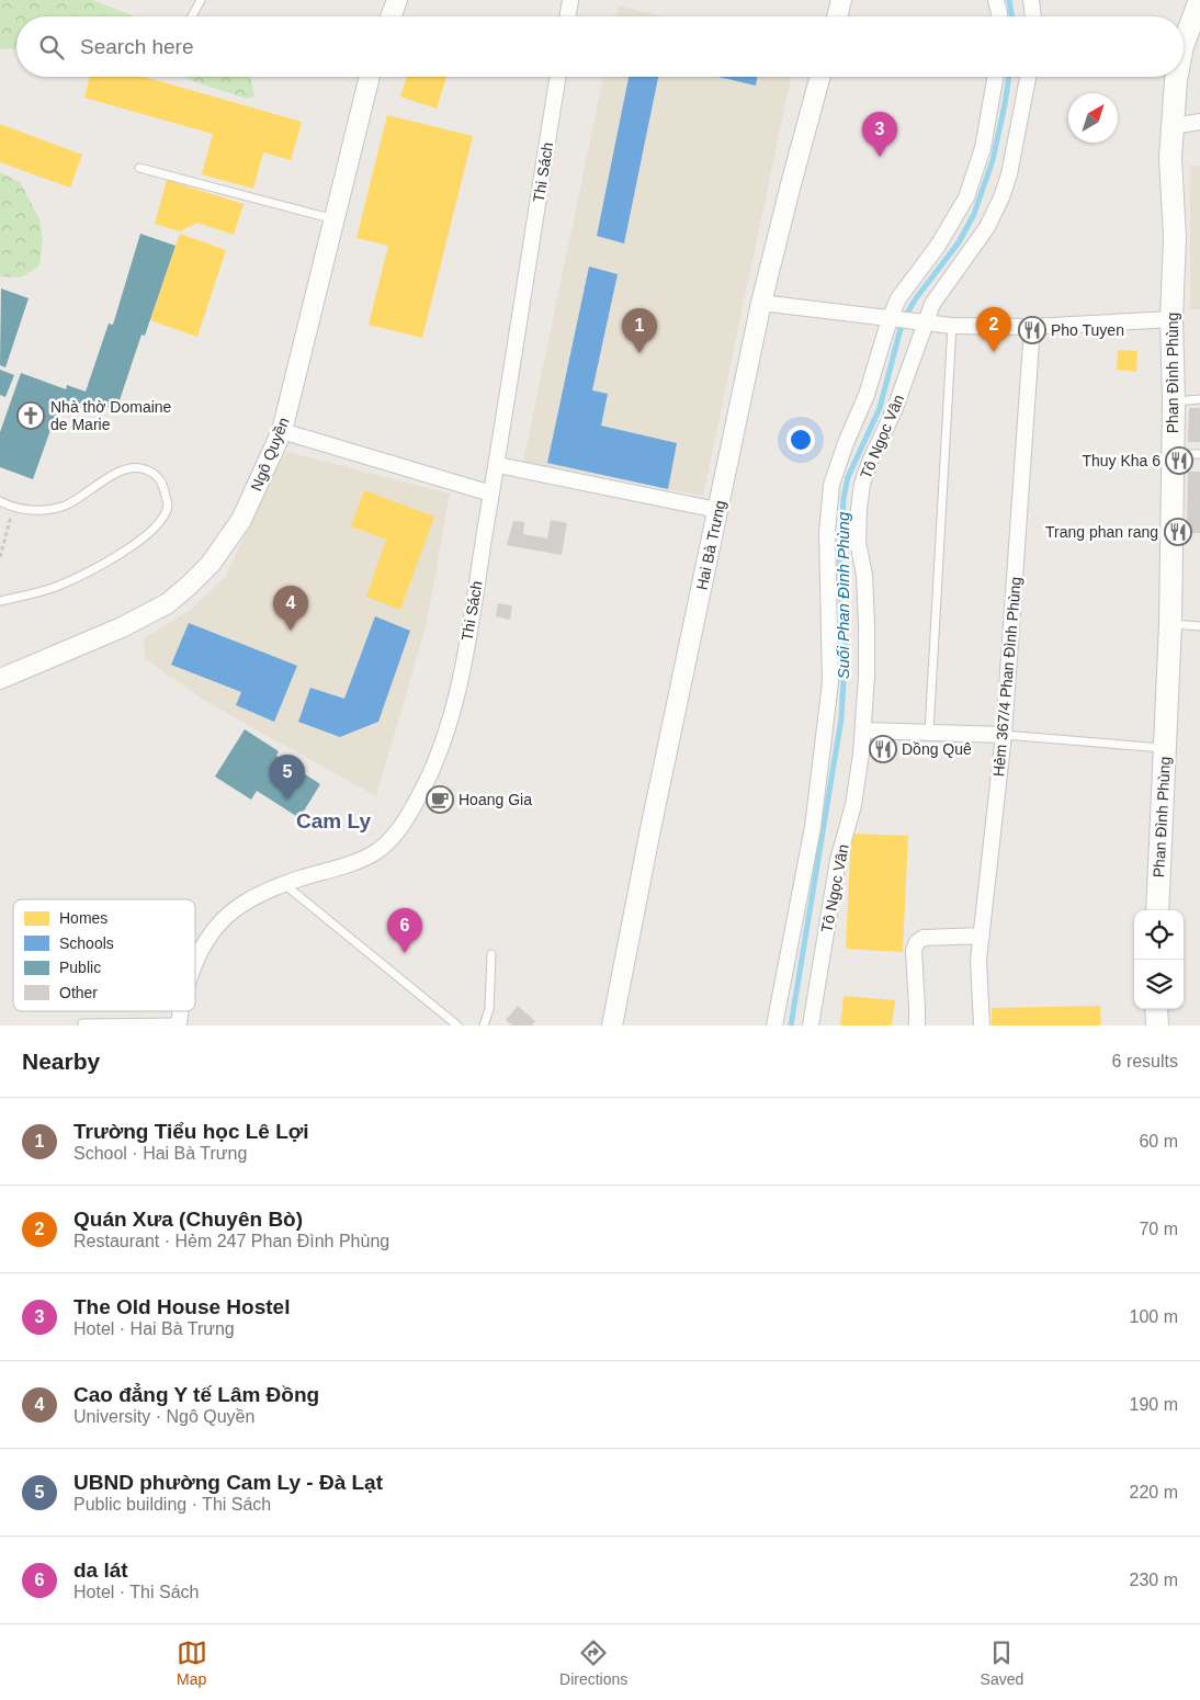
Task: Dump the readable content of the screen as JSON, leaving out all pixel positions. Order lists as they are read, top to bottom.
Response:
{
  "streets": {
    "main road": ["Phan Đình Phùng"],
    "street": [
      "Thi Sách",
      "Tô Ngọc Vân",
      "Ngô Quyền",
      "Hai Bà Trưng",
      "Hẻm 367/4 Phan Đình Phùng"
    ]
  },
  "districts": ["Cam Ly"],
  "water": ["Suối Phan Đình Phùng"],
  "places": {
    "restaurant": [
      "Pho Tuyen",
      "Thuy Kha 6",
      "Trang phan rang",
      "Dồng Quê"
    ],
    "church": ["Nhà thờ Domaine de Marie"],
    "cafe": ["Hoang Gia"]
  },
  "legend": [
    "Homes",
    "Schools",
    "Public",
    "Other"
  ],
  "north": "top right",
  "page": {
    "search": "Search here",
    "pins": [
      "3",
      "2",
      "1",
      "4",
      "5",
      "6"
    ],
    "heading": ["Nearby", "6 results"],
    "list": [
      {
        "mark": "1",
        "name": "Trường Tiểu học Lê Lợi",
        "note": "School · Hai Bà Trưng",
        "value": "60 m"
      },
      {
        "mark": "2",
        "name": "Quán Xưa (Chuyên Bò)",
        "note": "Restaurant · Hẻm 247 Phan Đình Phùng",
        "value": "70 m"
      },
      {
        "mark": "3",
        "name": "The Old House Hostel",
        "note": "Hotel · Hai Bà Trưng",
        "value": "100 m"
      },
      {
        "mark": "4",
        "name": "Cao đẳng Y tế Lâm Đồng",
        "note": "University · Ngô Quyền",
        "value": "190 m"
      },
      {
        "mark": "5",
        "name": "UBND phường Cam Ly - Đà Lạt",
        "note": "Public building · Thi Sách",
        "value": "220 m"
      },
      {
        "mark": "6",
        "name": "da lát",
        "note": "Hotel · Thi Sách",
        "value": "230 m"
      }
    ],
    "nav": ["Map", "Directions", "Saved"]
  }
}
